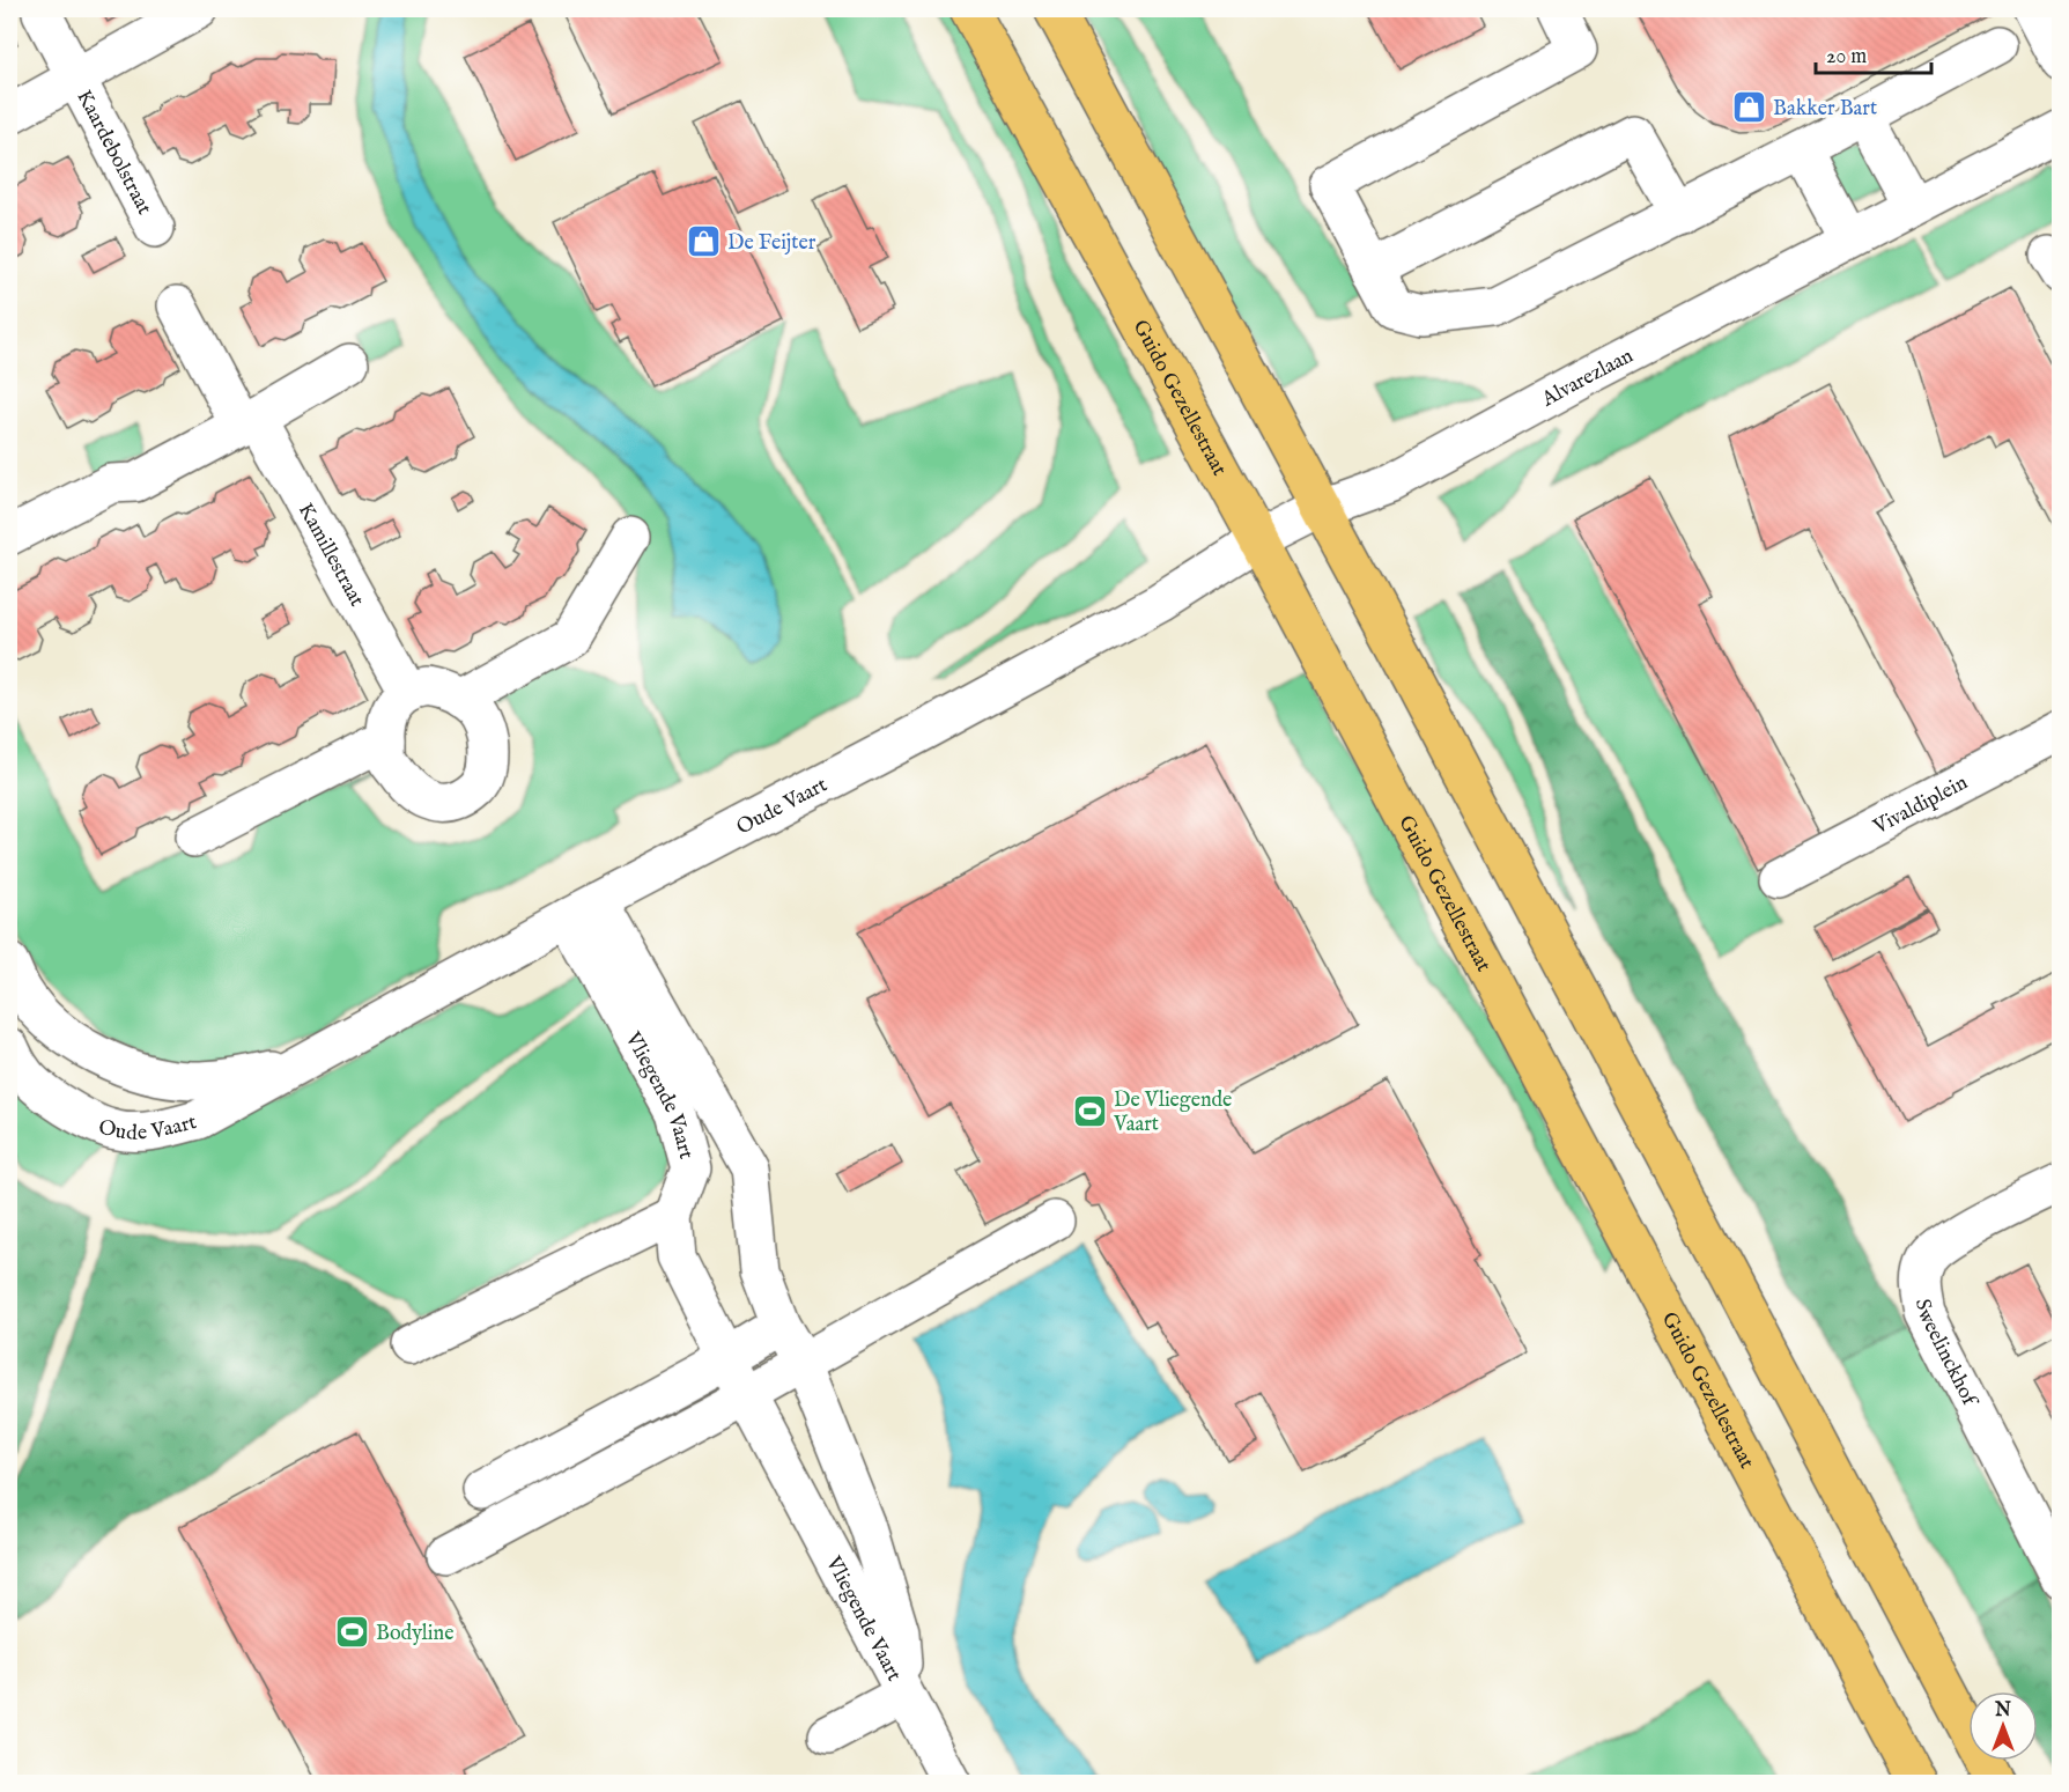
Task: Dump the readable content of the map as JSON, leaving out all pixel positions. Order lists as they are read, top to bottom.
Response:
{
  "streets": {
    "main road": ["Guido Gezellestraat"],
    "street": [
      "Kaardebolstraat",
      "Alvarezlaan",
      "Kamillestraat",
      "Vivaldiplein",
      "Oude Vaart",
      "Vliegende Vaart",
      "Sweelinckhof"
    ]
  },
  "crossings": [
    ["Alvarezlaan", "Guido Gezellestraat"],
    ["Alvarezlaan", "Oude Vaart"],
    ["Guido Gezellestraat", "Oude Vaart"],
    ["Oude Vaart", "Vliegende Vaart"]
  ],
  "places": {
    "shop": ["Bakker Bart", "De Feijter"],
    "sports": ["De Vliegende Vaart", "Bodyline"]
  },
  "scale_bar": "20 m",
  "north": "top"
}
